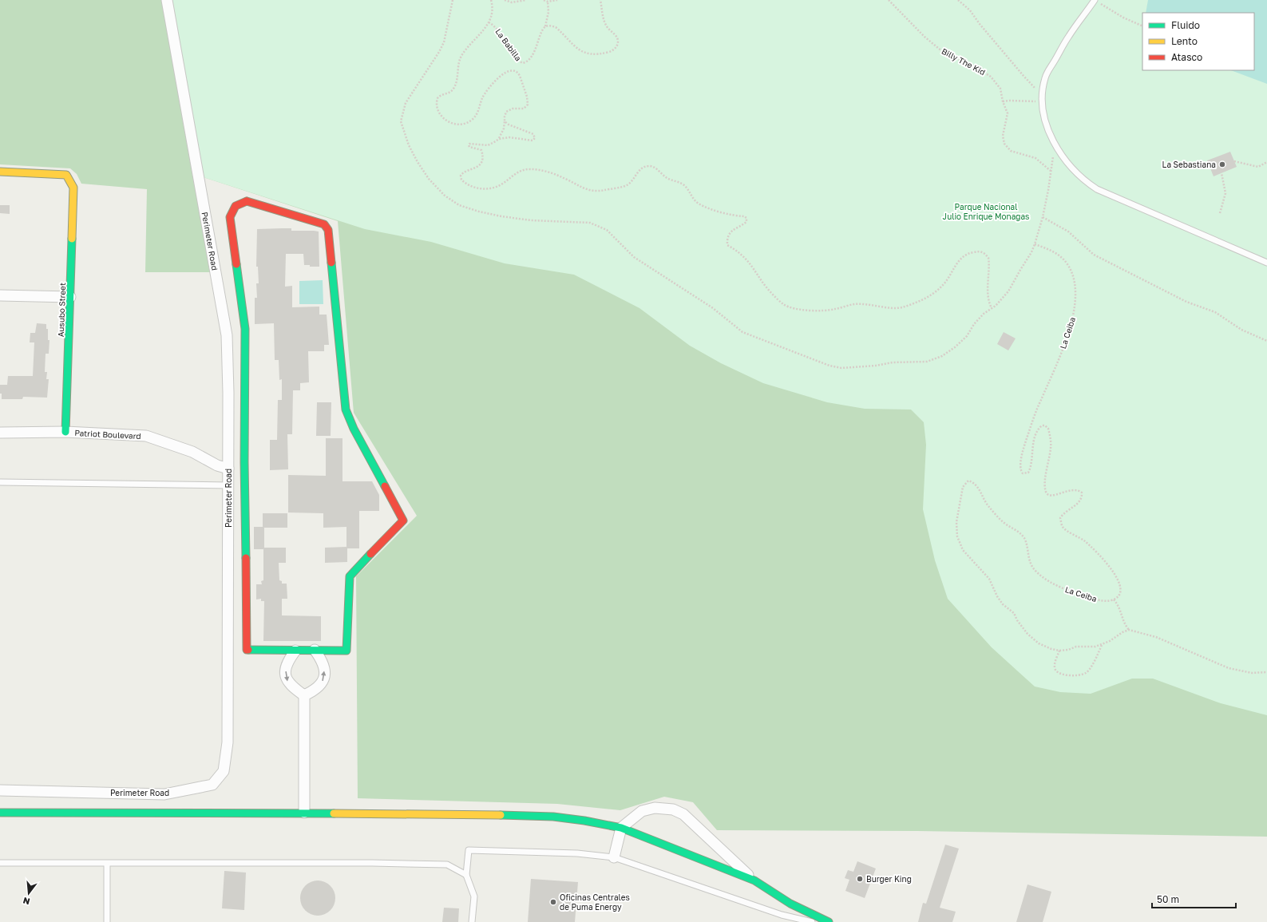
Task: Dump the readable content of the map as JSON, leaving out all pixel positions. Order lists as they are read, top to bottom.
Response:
{
  "streets": {
    "street": ["Perimeter Road", "Ausubo Street", "Patriot Boulevard"],
    "path": ["La Babilla", "Billy The Kid", "La Ceiba"]
  },
  "crossings": [
    ["Perimeter Road", "Patriot Boulevard"],
    ["Ausubo Street", "Patriot Boulevard"]
  ],
  "parks": ["Parque Nacional Julio Enrique Monagas"],
  "places": ["La Sebastiana", "Burger King", "Oficinas Centrales de Puma Energy"],
  "legend": ["Fluido", "Lento", "Atasco"],
  "scale_bar": "50 m",
  "north": "bottom"
}
